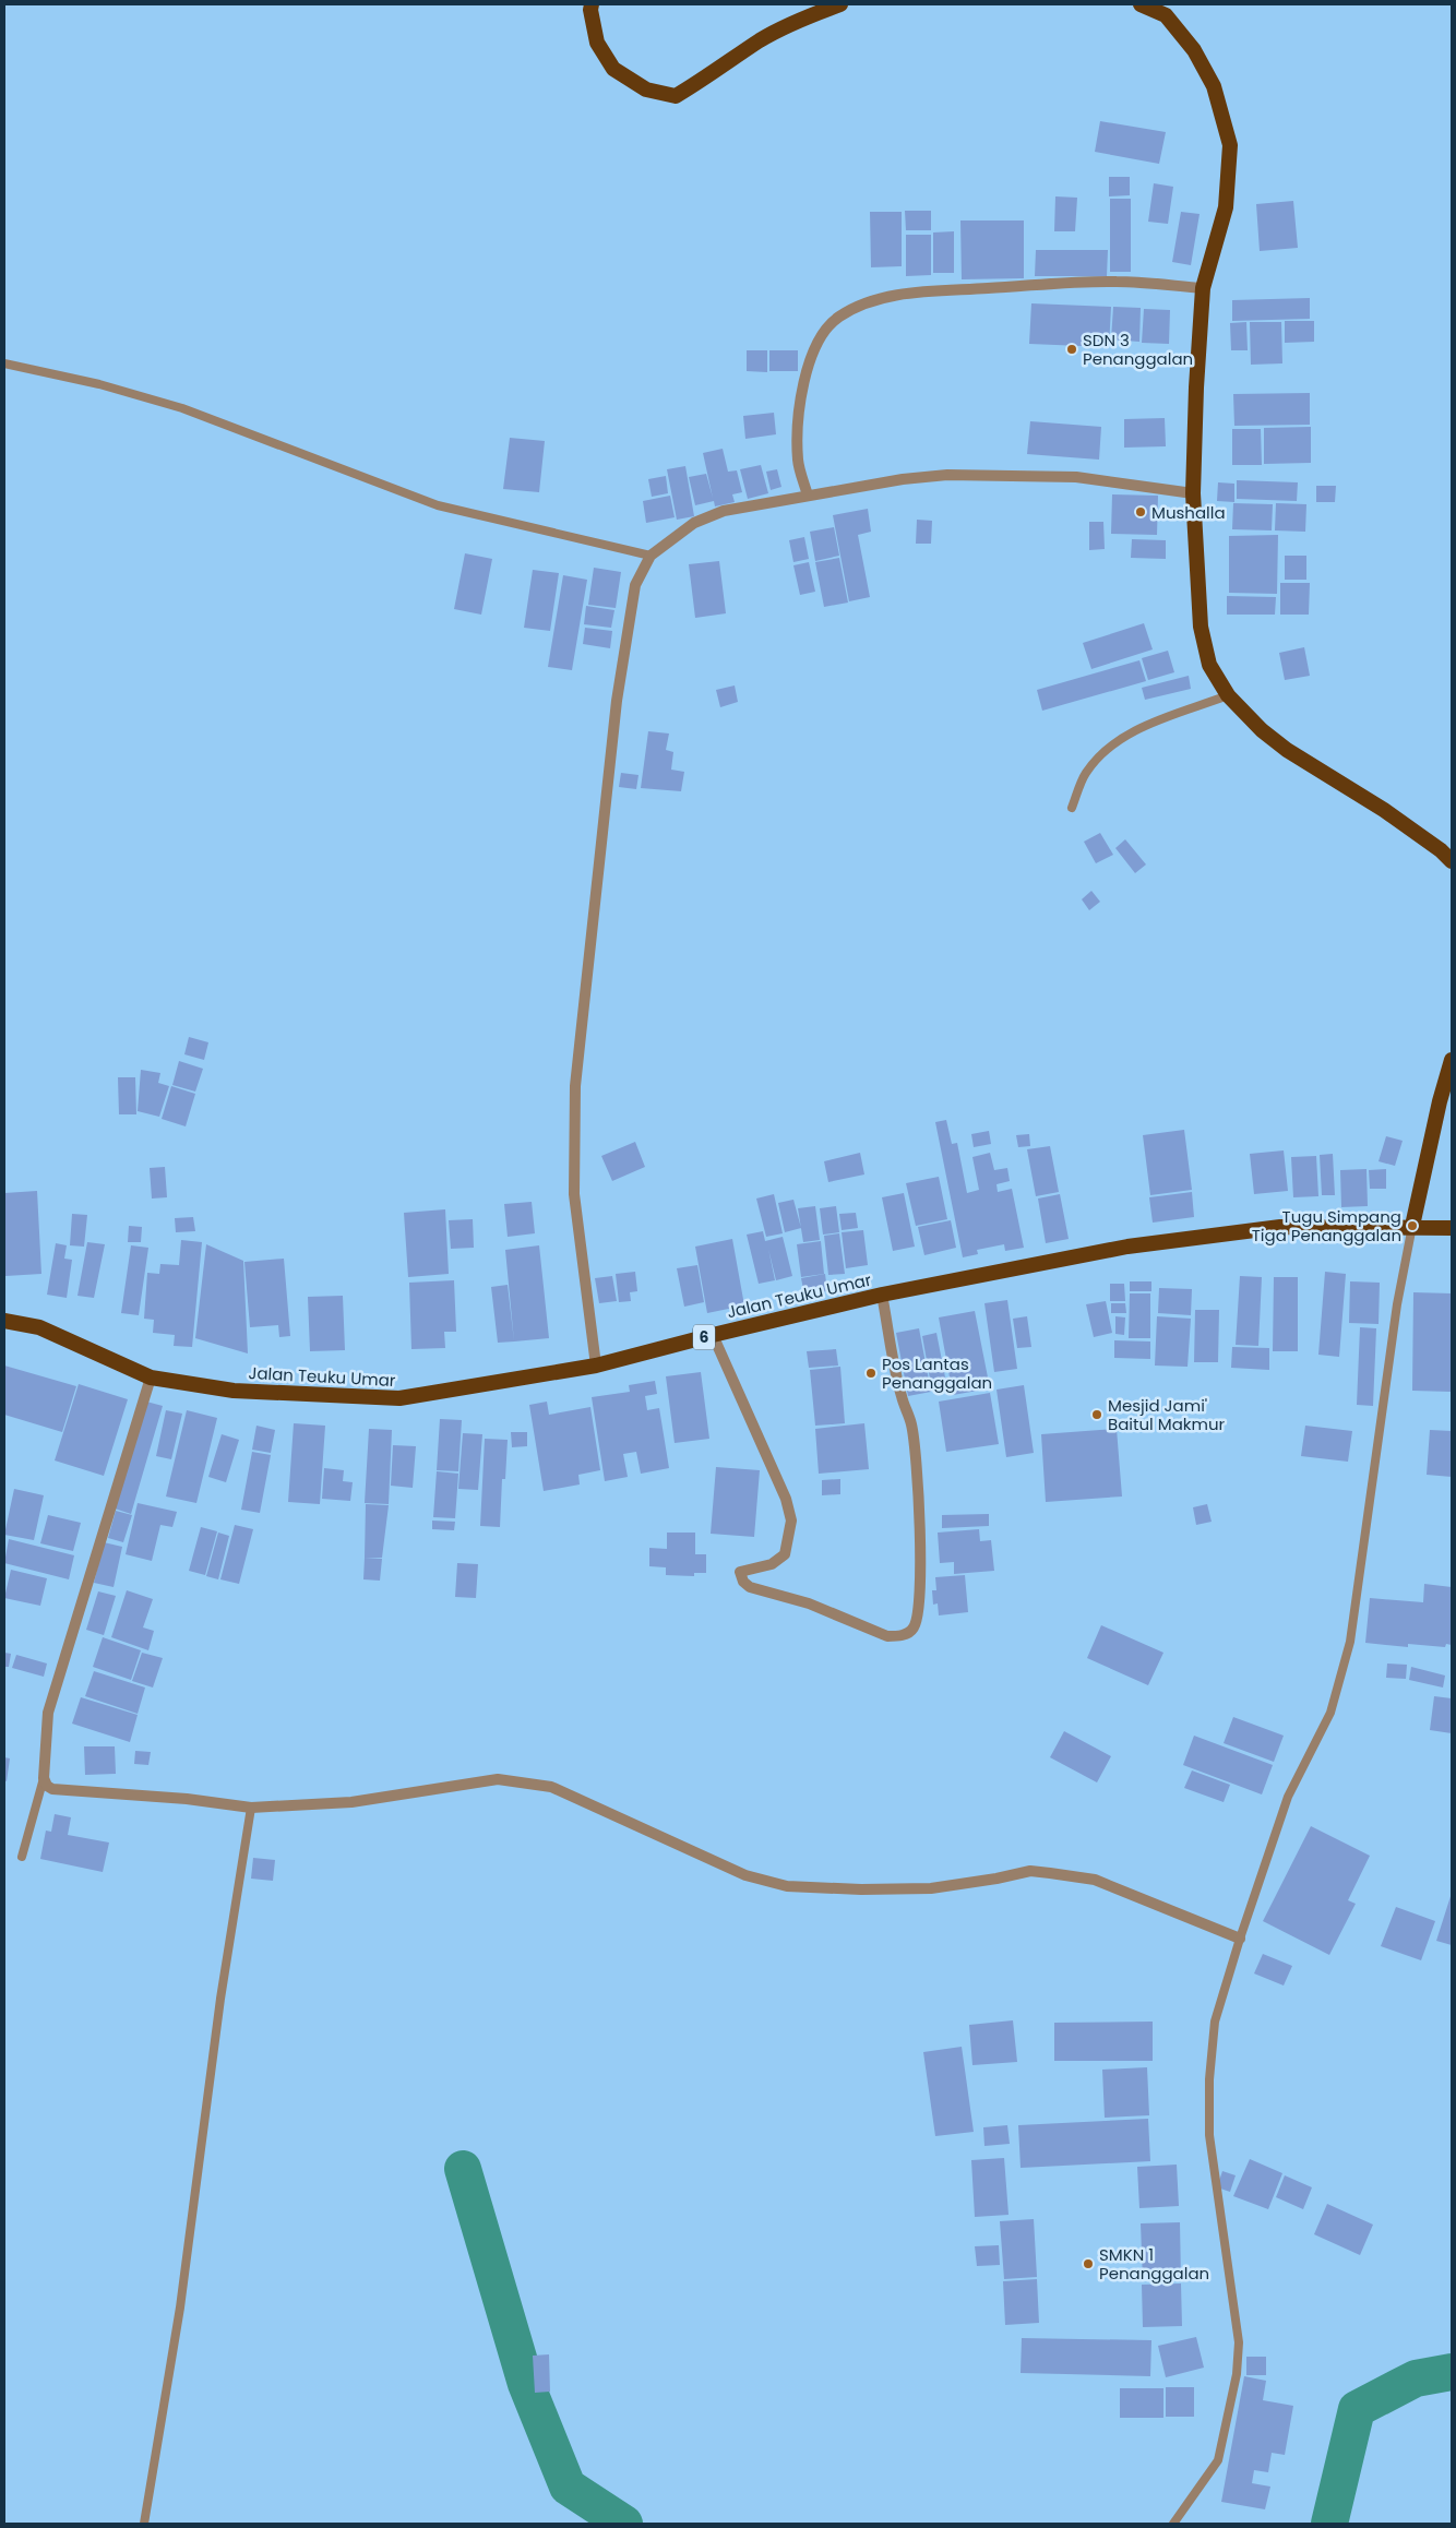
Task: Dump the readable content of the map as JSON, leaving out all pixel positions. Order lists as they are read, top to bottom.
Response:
{
  "streets": {
    "highway": ["Jalan Teuku Umar", "6"]
  },
  "places": [
    "SDN 3 Penanggalan",
    "Mushalla",
    "Tugu Simpang Tiga Penanggalan",
    "Pos Lantas Penanggalan",
    "Mesjid Jami' Baitul Makmur",
    "SMKN 1 Penanggalan"
  ]
}
